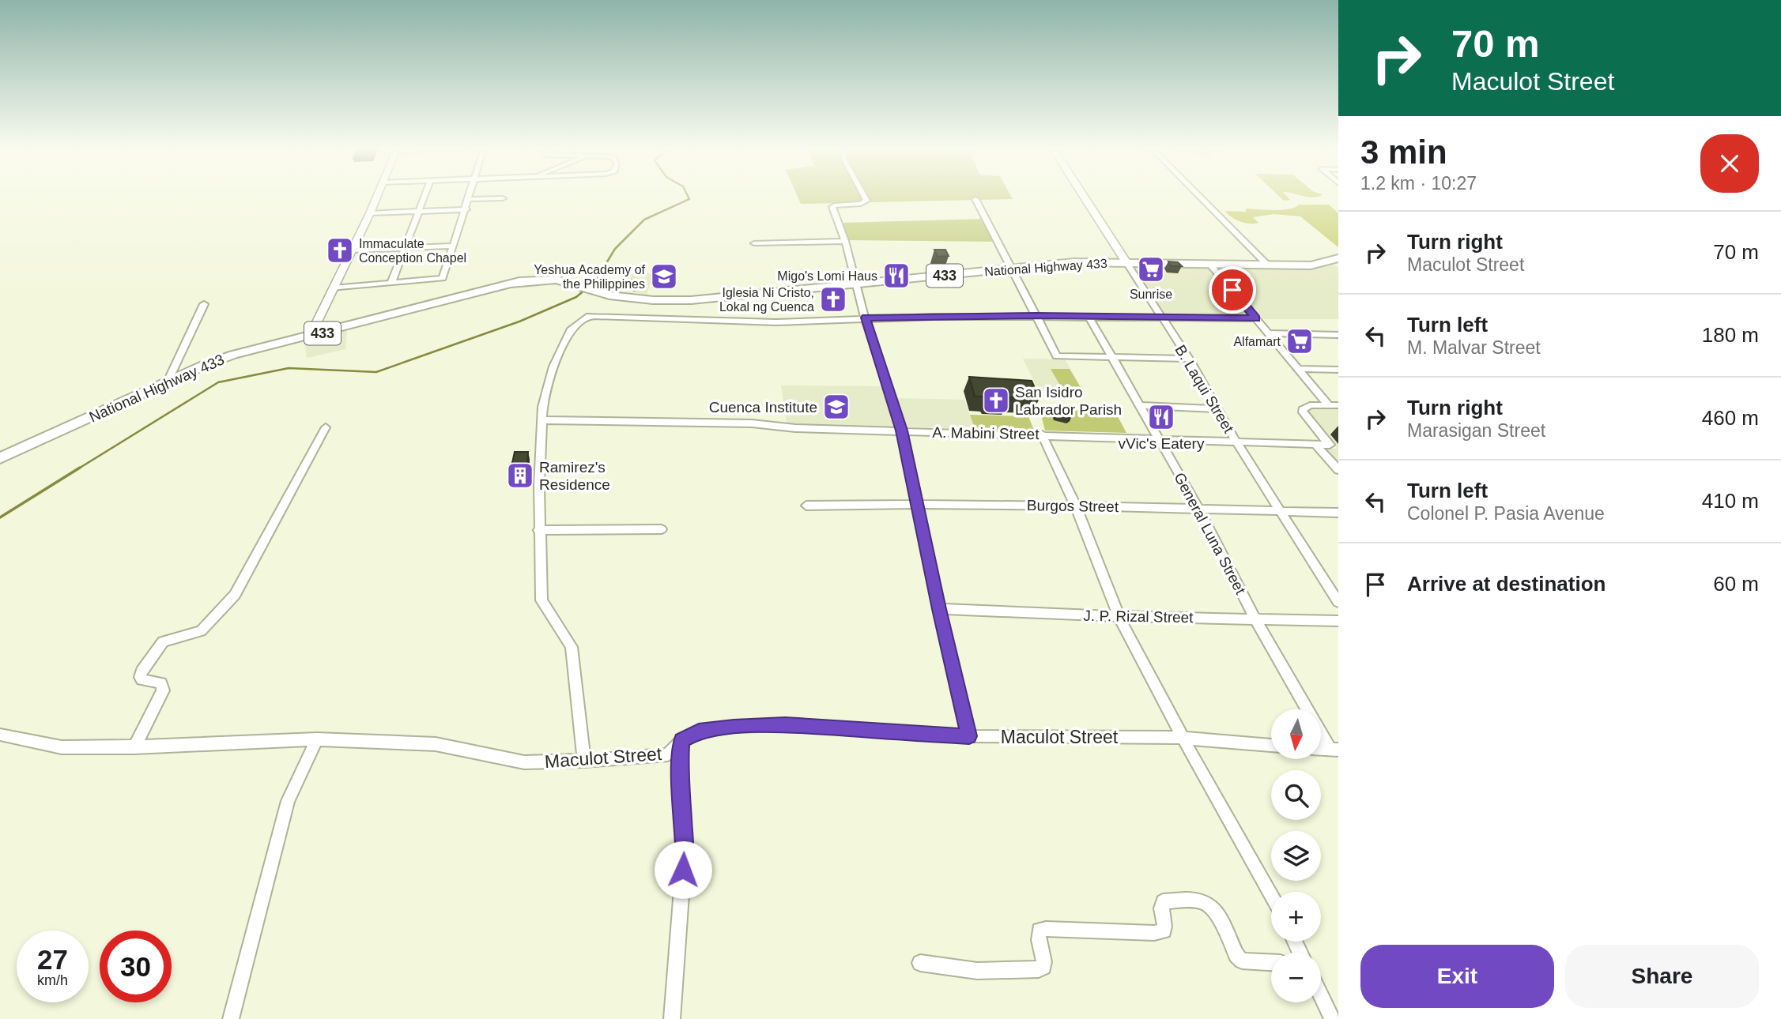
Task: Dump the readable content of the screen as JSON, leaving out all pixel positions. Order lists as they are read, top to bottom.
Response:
{
  "streets": {
    "main road": ["National Highway 433", "433", "B. Laqui Street"],
    "street": [
      "A. Mabini Street",
      "Burgos Street",
      "General Luna Street",
      "J. P. Rizal Street",
      "Maculot Street"
    ]
  },
  "crossings": [
    ["National Highway 433", "B. Laqui Street"],
    ["B. Laqui Street", "A. Mabini Street"],
    ["B. Laqui Street", "Burgos Street"],
    ["A. Mabini Street", "General Luna Street"],
    ["Burgos Street", "General Luna Street"],
    ["General Luna Street", "J. P. Rizal Street"]
  ],
  "places": {
    "church": ["Immaculate Conception Chapel", "Iglesia Ni Cristo, Lokal ng Cuenca", "San Isidro Labrador Parish"],
    "supermarket": ["Sunrise", "Alfamart"],
    "restaurant": ["Migo's Lomi Haus", "vVic's Eatery"],
    "school or university": ["Yeshua Academy of the Philippines", "Cuenca Institute"],
    "building": ["Ramirez's Residence"]
  },
  "north": "bottom",
  "page": {
    "turn": ["70 m", "Maculot Street"],
    "heading": ["3 min", "1.2 km · 10:27"],
    "list": [
      {
        "name": "Turn right",
        "note": "Maculot Street",
        "value": "70 m"
      },
      {
        "name": "Turn left",
        "note": "M. Malvar Street",
        "value": "180 m"
      },
      {
        "name": "Turn right",
        "note": "Marasigan Street",
        "value": "460 m"
      },
      {
        "name": "Turn left",
        "note": "Colonel P. Pasia Avenue",
        "value": "410 m"
      },
      {
        "name": "Arrive at destination",
        "value": "60 m"
      }
    ],
    "map_buttons": ["+", "−"],
    "speed": "27 km/h",
    "limit": "30",
    "buttons": ["Exit", "Share"]
  }
}
